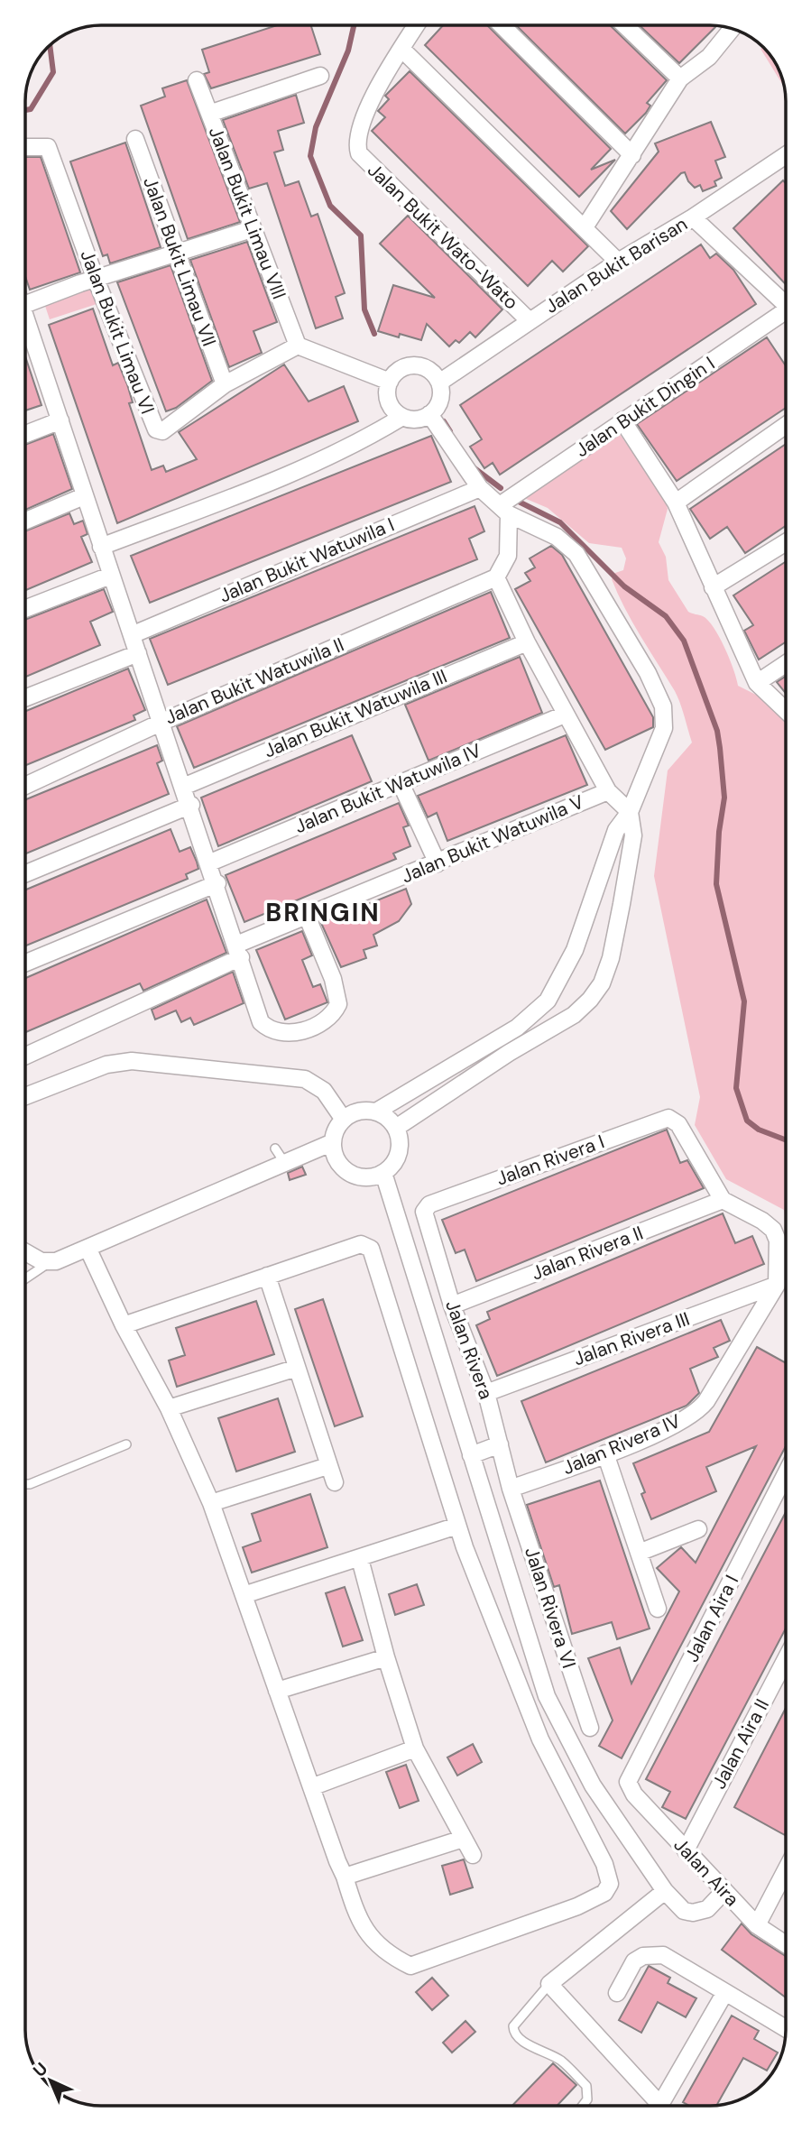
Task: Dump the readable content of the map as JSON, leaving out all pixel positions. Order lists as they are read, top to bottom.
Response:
{
  "streets": {
    "street": [
      "Jalan Bukit Limau VIII",
      "Jalan Bukit Wato-Wato",
      "Jalan Bukit Limau VII",
      "Jalan Bukit Barisan",
      "Jalan Bukit Limau VI",
      "Jalan Bukit Dingin I",
      "Jalan Bukit Watuwila I",
      "Jalan Bukit Watuwila II",
      "Jalan Bukit Watuwila III",
      "Jalan Bukit Watuwila IV",
      "Jalan Bukit Watuwila V",
      "Jalan Rivera I",
      "Jalan Rivera II",
      "Jalan Rivera III",
      "Jalan Rivera",
      "Jalan Rivera IV",
      "Jalan Rivera VI",
      "Jalan Aira I",
      "Jalan Aira II",
      "Jalan Aira"
    ]
  },
  "crossings": [
    ["Jalan Bukit Limau VIII", "Jalan Bukit Limau VI"],
    ["Jalan Bukit Wato-Wato", "Jalan Bukit Barisan"],
    ["Jalan Bukit Limau VII", "Jalan Bukit Limau VI"],
    ["Jalan Rivera I", "Jalan Rivera II"],
    ["Jalan Rivera I", "Jalan Rivera"],
    ["Jalan Rivera II", "Jalan Rivera"],
    ["Jalan Rivera III", "Jalan Rivera"],
    ["Jalan Rivera III", "Jalan Rivera IV"],
    ["Jalan Rivera", "Jalan Rivera IV"],
    ["Jalan Rivera", "Jalan Rivera VI"],
    ["Jalan Rivera IV", "Jalan Rivera VI"],
    ["Jalan Aira I", "Jalan Aira"],
    ["Jalan Aira II", "Jalan Aira"]
  ],
  "districts": ["BRINGIN"],
  "north": "top left"
}
